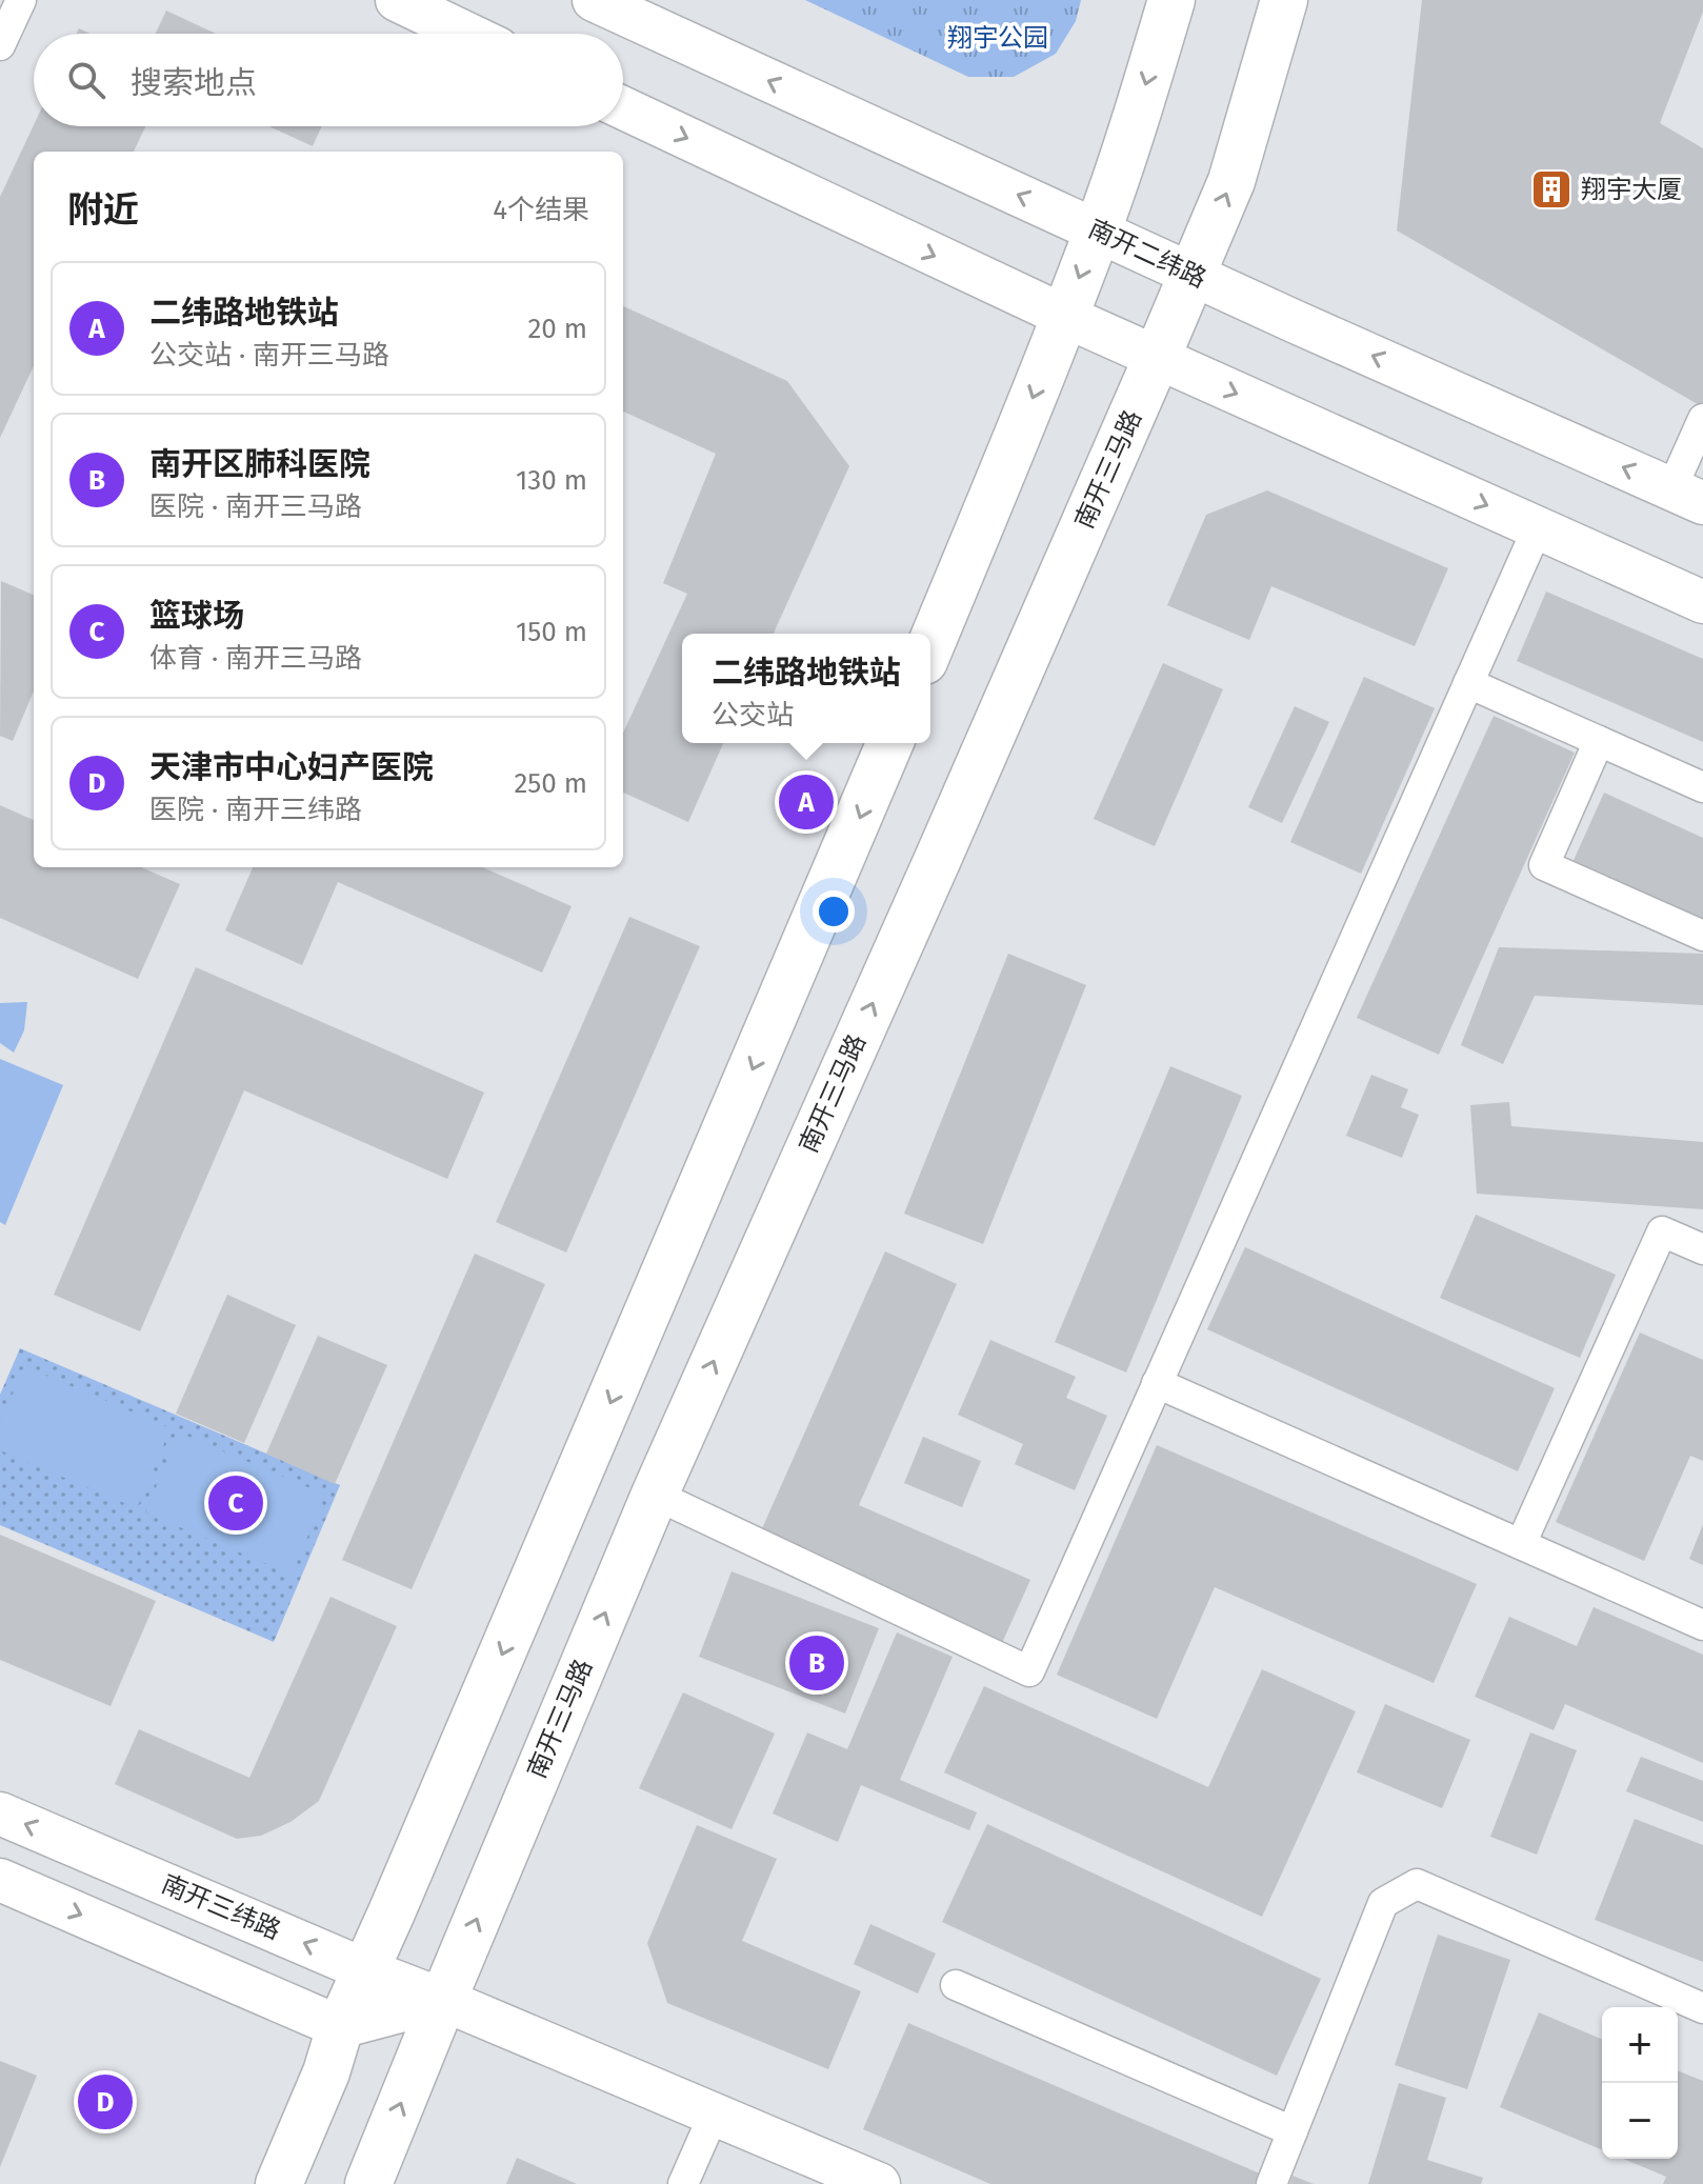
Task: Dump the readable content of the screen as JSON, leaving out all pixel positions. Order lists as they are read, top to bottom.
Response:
{
  "streets": {
    "main road": ["南开二纬路", "南开三马路", "南开三纬路"]
  },
  "crossings": [
    ["南开二纬路", "南开三马路"],
    ["南开三马路", "南开三纬路"]
  ],
  "parks": ["翔宇公园"],
  "places": {
    "building": ["翔宇大厦"]
  },
  "page": {
    "search": "搜索地点",
    "heading": ["附近", "4个结果"],
    "list": [
      {
        "mark": "A",
        "name": "二纬路地铁站",
        "note": "公交站 · 南开三马路",
        "value": "20 m"
      },
      {
        "mark": "B",
        "name": "南开区肺科医院",
        "note": "医院 · 南开三马路",
        "value": "130 m"
      },
      {
        "mark": "C",
        "name": "篮球场",
        "note": "体育 · 南开三马路",
        "value": "150 m"
      },
      {
        "mark": "D",
        "name": "天津市中心妇产医院",
        "note": "医院 · 南开三纬路",
        "value": "250 m"
      }
    ],
    "popup": ["二纬路地铁站", "公交站"],
    "pins": [
      "A",
      "C",
      "B",
      "D"
    ],
    "map_buttons": ["+", "−"]
  }
}
